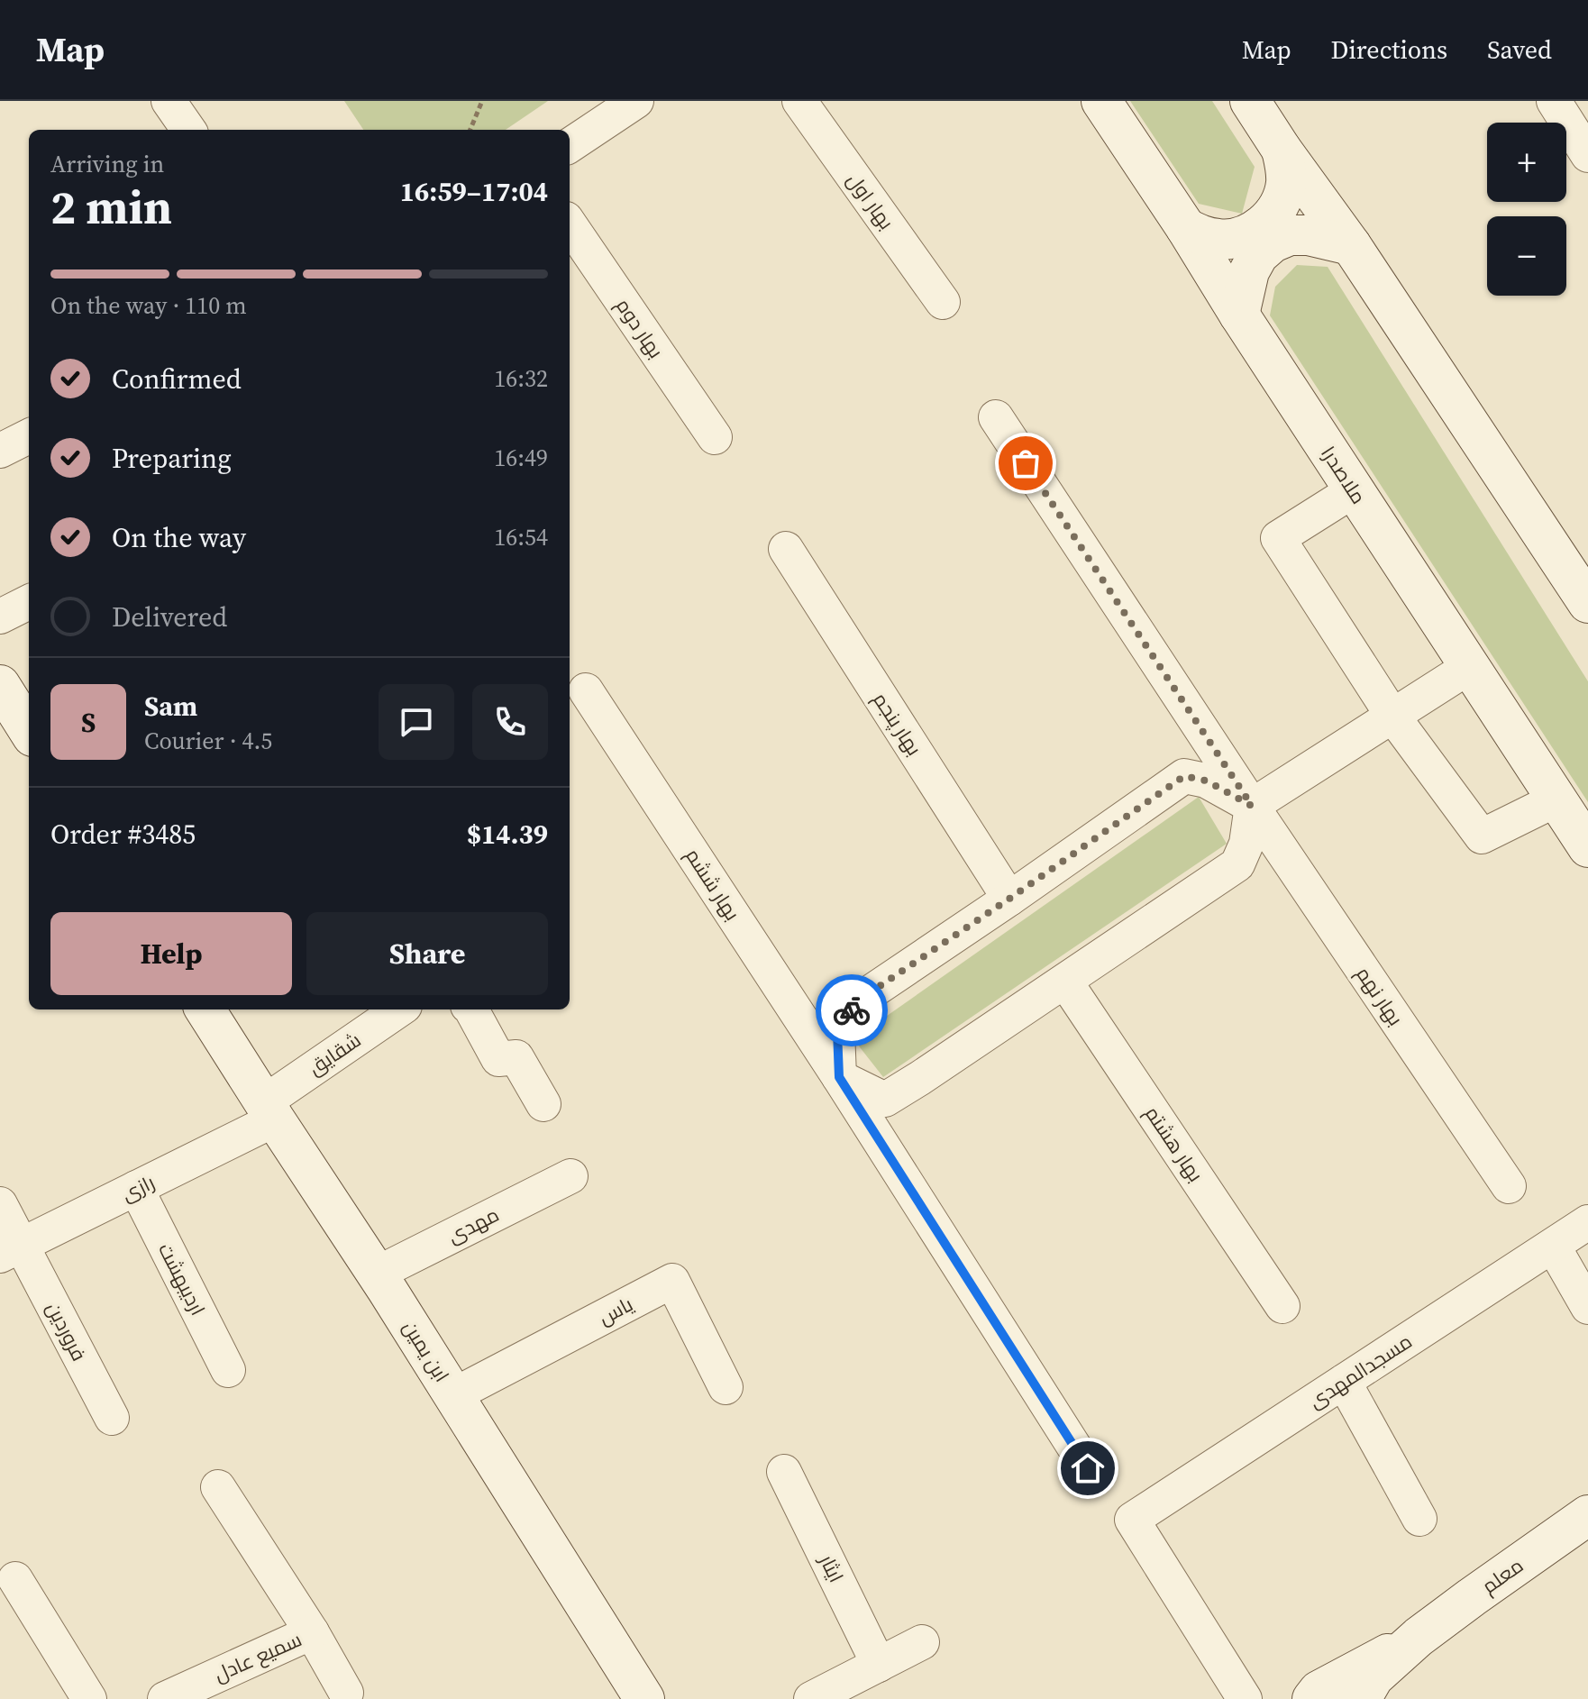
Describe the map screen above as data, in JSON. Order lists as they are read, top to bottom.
{
  "streets": {
    "street": [
      "بهار اول",
      "بهار دوم",
      "ملاصدرا",
      "بهار پنجم",
      "بهار ششم",
      "بهار نهم",
      "شقایق",
      "بهار هشتم",
      "رازی",
      "مهدی",
      "اردیبهشت",
      "یاس",
      "فروردین",
      "ابن یمین",
      "مسجدالمهدی",
      "ایثار",
      "معلم",
      "سمیع عادل"
    ]
  },
  "crossings": [
    ["شقایق", "رازی"],
    ["شقایق", "ابن یمین"],
    ["رازی", "اردیبهشت"],
    ["رازی", "فروردین"],
    ["رازی", "ابن یمین"],
    ["مهدی", "ابن یمین"],
    ["یاس", "ابن یمین"]
  ],
  "page": {
    "header": "Map",
    "nav": ["Map", "Directions", "Saved"],
    "map_buttons": ["+", "−"],
    "heading": ["2 min", "Arriving in", "16:59–17:04"],
    "panel": [
      "Sam",
      "Courier · 4.5",
      "Order #3485",
      "$14.39"
    ],
    "bar": "On the way · 110 m",
    "list": [
      ["Confirmed", "16:32"],
      ["Preparing", "16:49"],
      ["On the way", "16:54"],
      "Delivered"
    ],
    "round": "S",
    "buttons": ["Help", "Share"]
  }
}
